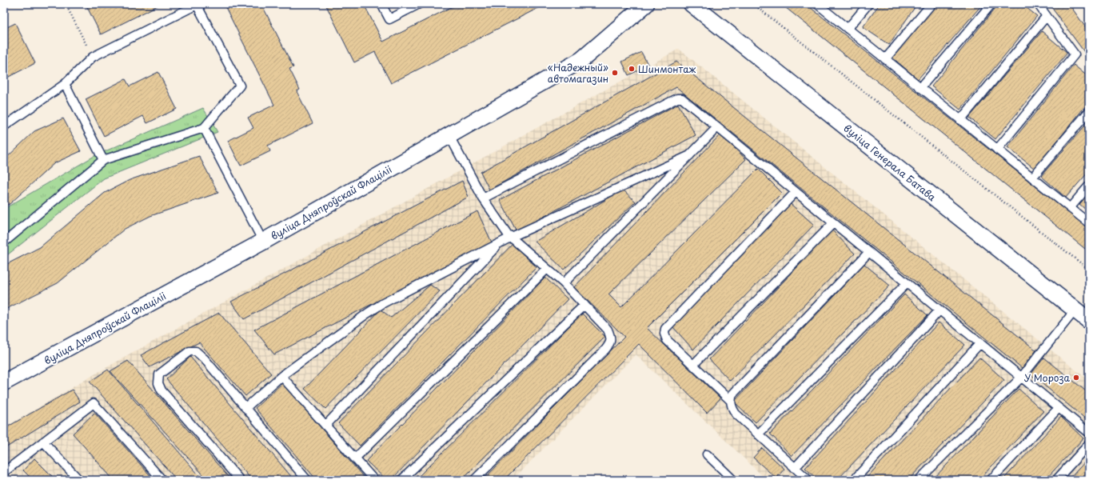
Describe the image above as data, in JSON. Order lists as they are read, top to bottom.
{
  "streets": {
    "street": ["вуліца Генерала Батава", "вуліца Дняпроўскай Флаціліі"]
  },
  "places": ["Шинмонтаж", "«Надежный» автомагазин", "У Мороза"]
}
